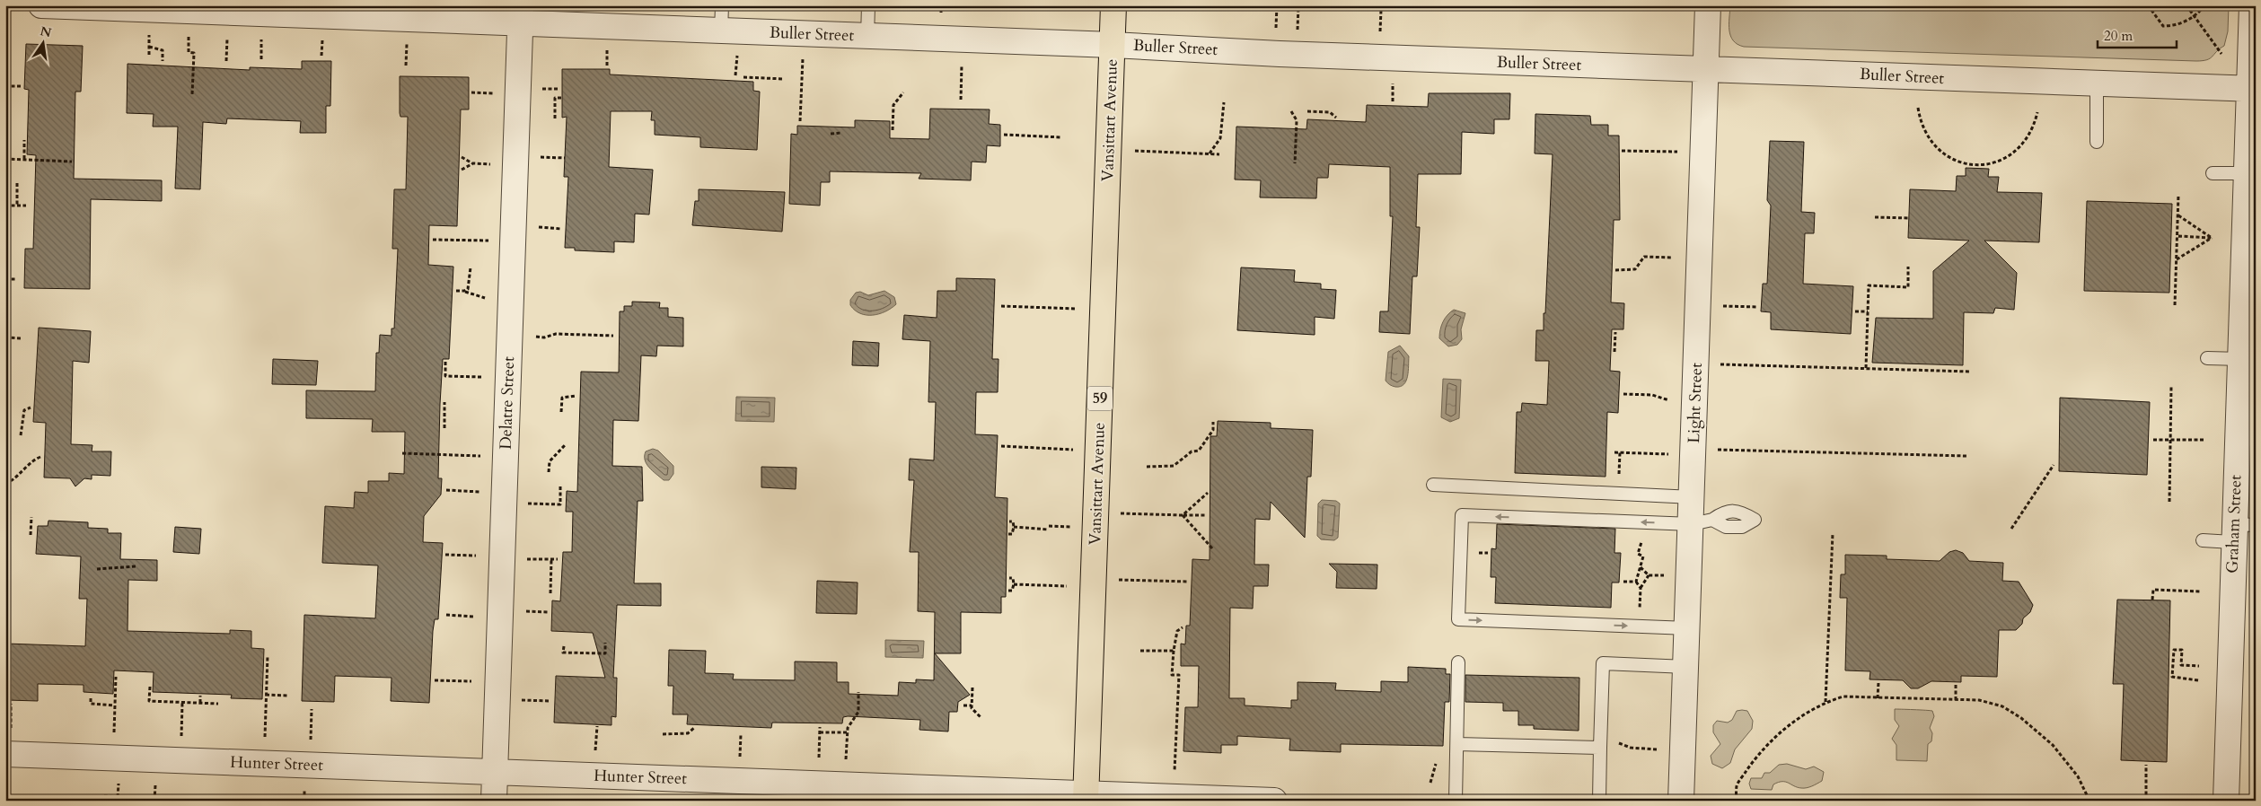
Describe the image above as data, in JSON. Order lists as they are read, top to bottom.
{
  "streets": {
    "main road": ["Vansittart Avenue", "59"],
    "street": [
      "Buller Street",
      "Delatre Street",
      "Light Street",
      "Graham Street",
      "Hunter Street"
    ]
  },
  "crossings": [
    ["Buller Street", "Vansittart Avenue"],
    ["Buller Street", "Delatre Street"],
    ["Buller Street", "Light Street"],
    ["Buller Street", "Graham Street"],
    ["Vansittart Avenue", "Hunter Street"],
    ["Delatre Street", "Hunter Street"]
  ],
  "scale_bar": "20 m",
  "north": "top"
}
